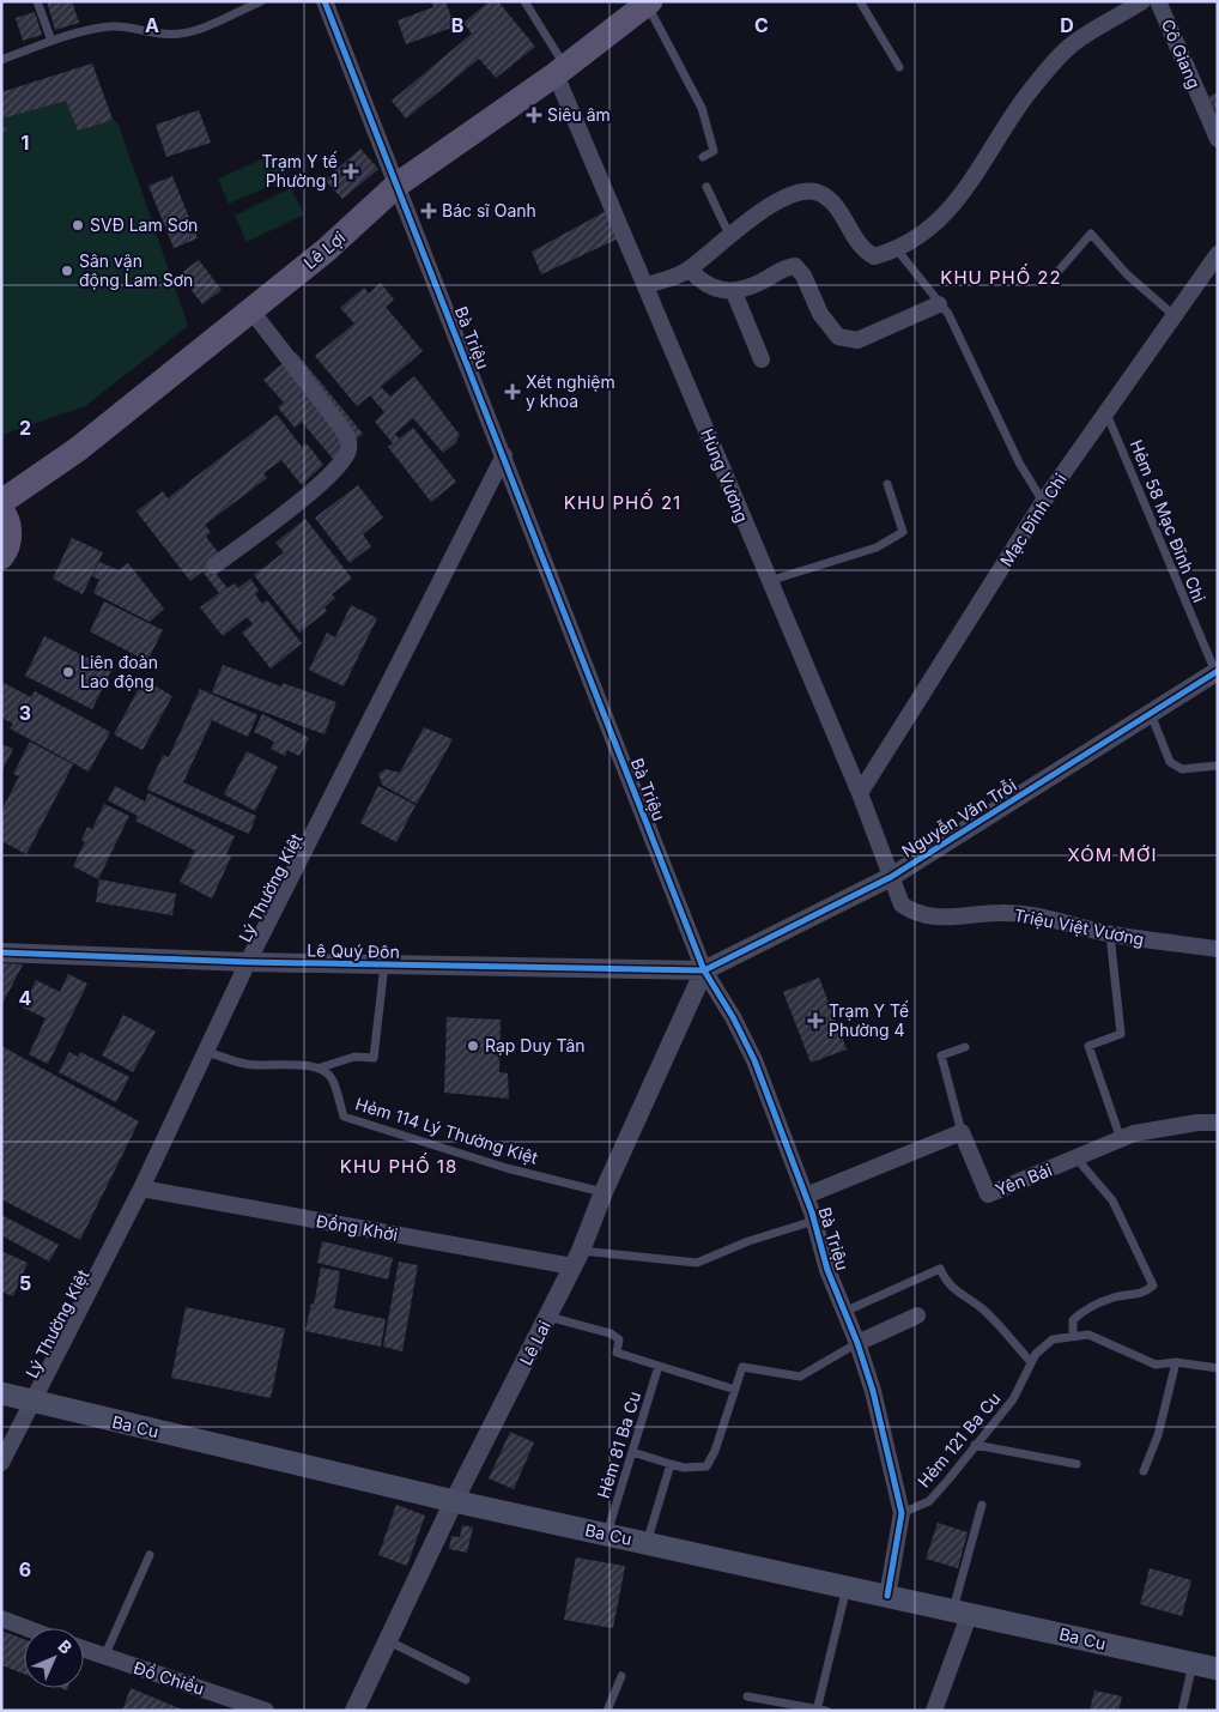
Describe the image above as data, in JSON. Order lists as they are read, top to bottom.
{
  "streets": {
    "main road": ["Lê Lợi", "Ba Cu"],
    "street": [
      "Cô Giang",
      "Bà Triệu",
      "Hùng Vương",
      "Mạc Đĩnh Chi",
      "Nguyễn Văn Trỗi",
      "Lý Thường Kiệt",
      "Triệu Việt Vương",
      "Lê Quý Đôn",
      "Yên Bái",
      "Đồng Khởi",
      "Lê Lai",
      "Đồ Chiểu"
    ],
    "lane": [
      "Hẻm 58 Mạc Đĩnh Chi",
      "Hẻm 114 Lý Thường Kiệt",
      "Hẻm 121 Ba Cu",
      "Hẻm 81 Ba Cu"
    ]
  },
  "crossings": [
    ["Lê Lợi", "Bà Triệu"],
    ["Lê Lợi", "Hùng Vương"],
    ["Bà Triệu", "Nguyễn Văn Trỗi"],
    ["Bà Triệu", "Lý Thường Kiệt"],
    ["Bà Triệu", "Lê Quý Đôn"],
    ["Bà Triệu", "Lê Lai"],
    ["Bà Triệu", "Ba Cu"],
    ["Bà Triệu", "Hẻm 121 Ba Cu"],
    ["Hùng Vương", "Mạc Đĩnh Chi"],
    ["Hùng Vương", "Nguyễn Văn Trỗi"],
    ["Hùng Vương", "Triệu Việt Vương"],
    ["Mạc Đĩnh Chi", "Hẻm 58 Mạc Đĩnh Chi"],
    ["Hẻm 58 Mạc Đĩnh Chi", "Nguyễn Văn Trỗi"],
    ["Nguyễn Văn Trỗi", "Triệu Việt Vương"],
    ["Nguyễn Văn Trỗi", "Lê Quý Đôn"],
    ["Nguyễn Văn Trỗi", "Lê Lai"],
    ["Lý Thường Kiệt", "Lê Quý Đôn"],
    ["Lý Thường Kiệt", "Đồng Khởi"],
    ["Lý Thường Kiệt", "Ba Cu"],
    ["Lê Quý Đôn", "Lê Lai"],
    ["Hẻm 114 Lý Thường Kiệt", "Lê Lai"],
    ["Đồng Khởi", "Lê Lai"],
    ["Lê Lai", "Ba Cu"],
    ["Ba Cu", "Hẻm 81 Ba Cu"]
  ],
  "districts": [
    "KHU PHỐ 22",
    "KHU PHỐ 21",
    "XÓM MỚI",
    "KHU PHỐ 18"
  ],
  "places": {
    "health": [
      "Siêu âm",
      "Trạm Y tế Phường 1",
      "Bác sĩ Oanh",
      "Xét nghiệm y khoa",
      "Trạm Y Tế Phường 4"
    ],
    "other": [
      "SVĐ Lam Sơn",
      "Sân vận động Lam Sơn",
      "Liên đoàn Lao động",
      "Rạp Duy Tân"
    ]
  },
  "north": "top right",
  "grid": {
    "columns": [
      "A",
      "B",
      "C",
      "D"
    ],
    "rows": [
      "1",
      "2",
      "3",
      "4",
      "5",
      "6"
    ]
  }
}
